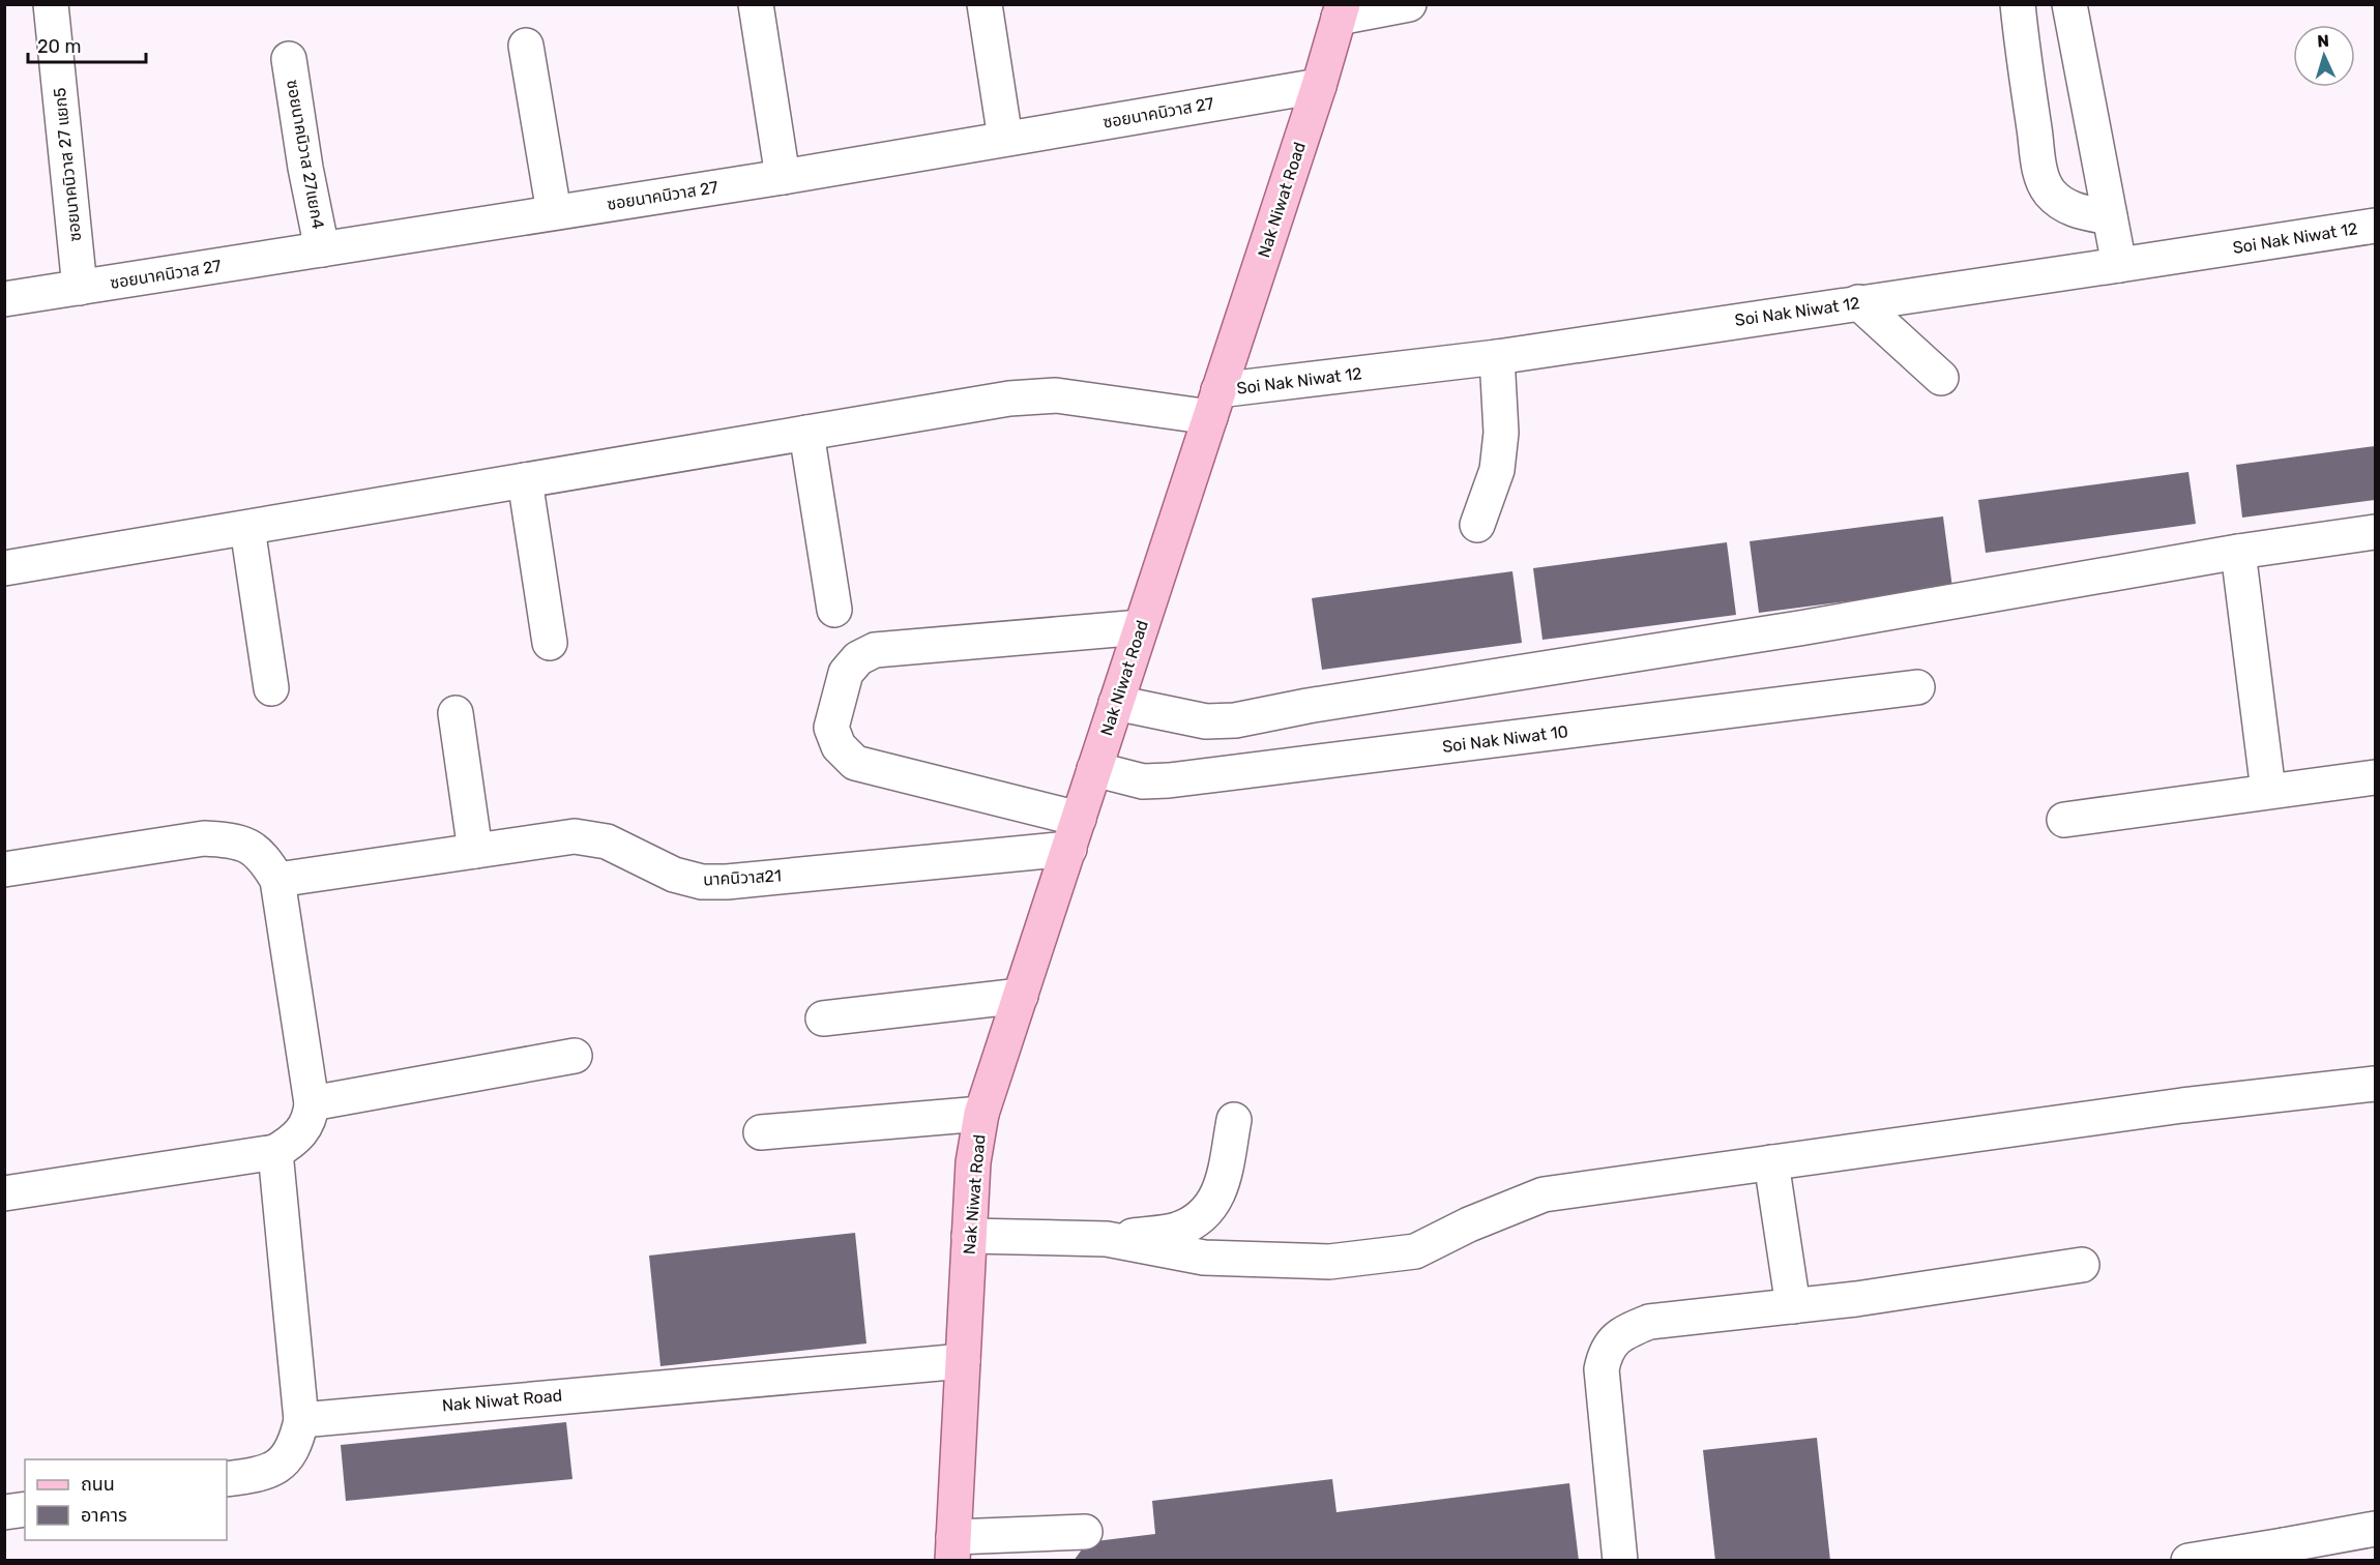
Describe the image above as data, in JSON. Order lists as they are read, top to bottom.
{
  "streets": {
    "main road": ["Nak Niwat Road"],
    "street": [
      "ซอยนาคนิวาส 27",
      "ซอยนาคนิวาส 27แยก4",
      "ซอยนาคนิวาส 27 แยก5",
      "Soi Nak Niwat 12",
      "Soi Nak Niwat 10",
      "นาคนิวาส21"
    ]
  },
  "crossings": [
    ["ซอยนาคนิวาส 27", "ซอยนาคนิวาส 27แยก4"],
    ["ซอยนาคนิวาส 27", "ซอยนาคนิวาส 27 แยก5"],
    ["ซอยนาคนิวาส 27", "Nak Niwat Road"],
    ["Nak Niwat Road", "Soi Nak Niwat 12"],
    ["Nak Niwat Road", "Soi Nak Niwat 10"],
    ["Nak Niwat Road", "นาคนิวาส21"]
  ],
  "legend": ["ถนน", "อาคาร"],
  "scale_bar": "20 m",
  "north": "top"
}
